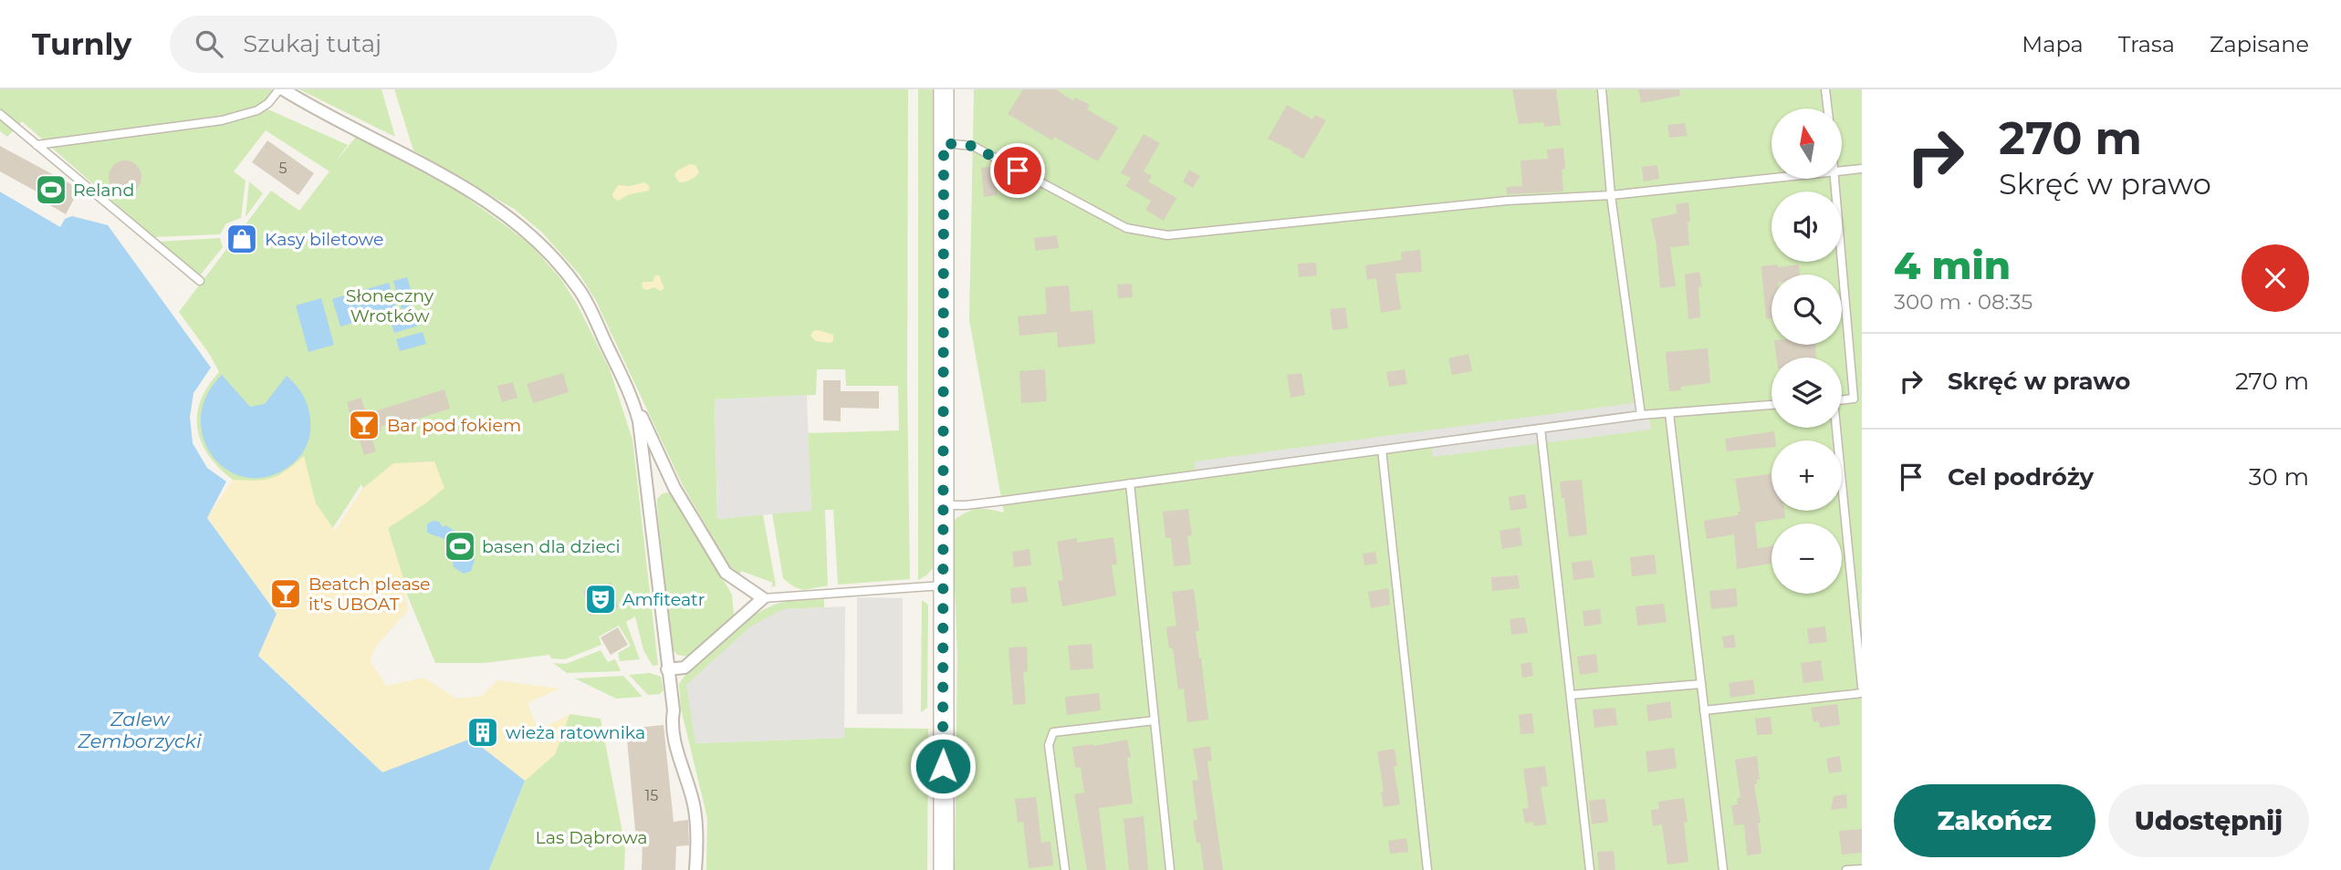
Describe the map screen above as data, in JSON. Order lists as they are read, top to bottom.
{
  "water": ["Zalew Zemborzycki"],
  "parks": ["Słoneczny Wrotków", "Las Dąbrowa"],
  "places": {
    "sports": ["Reland", "basen dla dzieci"],
    "shop": ["Kasy biletowe"],
    "bar": ["Bar pod fokiem", "Beatch please it's UBOAT"],
    "theatre": ["Amfiteatr"],
    "building": ["wieża ratownika"]
  },
  "house_numbers": ["5", "15"],
  "north": "top",
  "page": {
    "header": "Turnly",
    "search": "Szukaj tutaj",
    "nav": ["Mapa", "Trasa", "Zapisane"],
    "turn": ["270 m", "Skręć w prawo"],
    "map_buttons": ["+", "−"],
    "heading": ["4 min", "300 m · 08:35"],
    "list": [
      {
        "name": "Skręć w prawo",
        "value": "270 m"
      },
      {
        "name": "Cel podróży",
        "value": "30 m"
      }
    ],
    "buttons": ["Zakończ", "Udostępnij"]
  }
}
